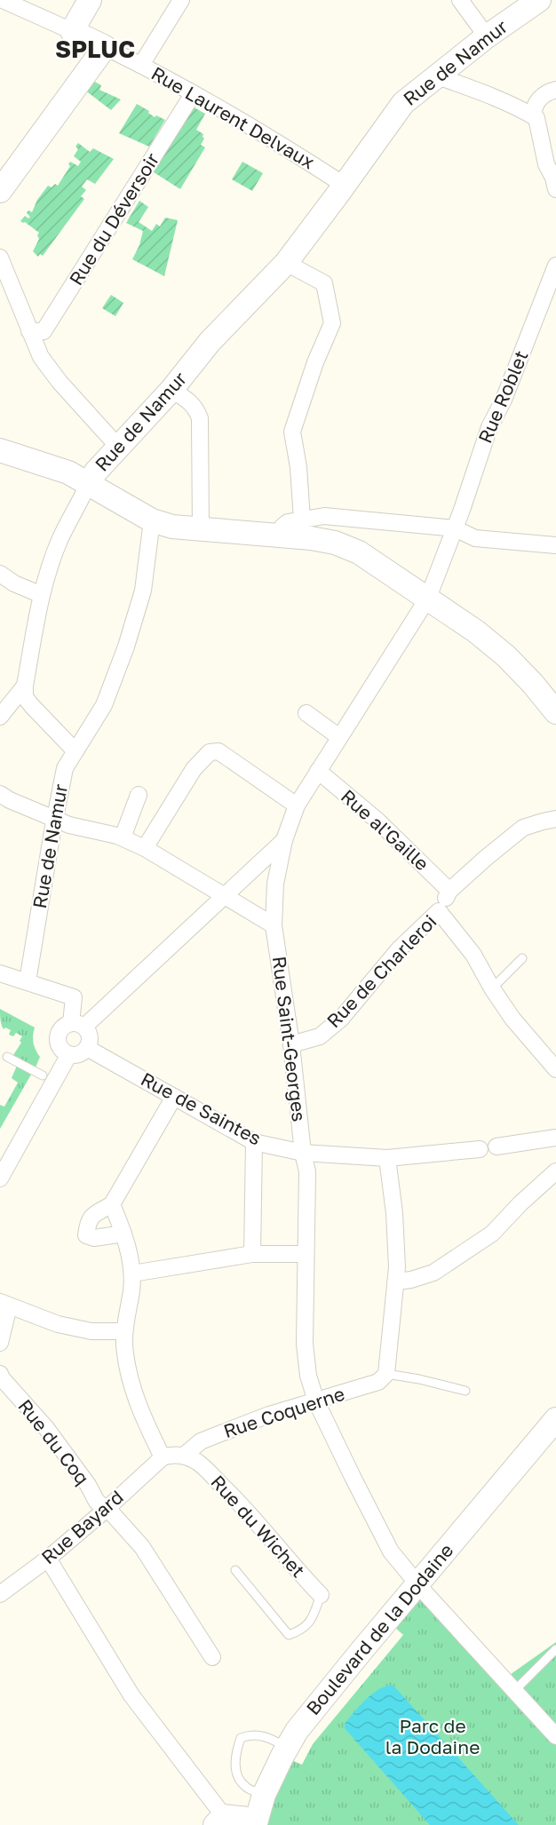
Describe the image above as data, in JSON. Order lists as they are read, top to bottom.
{
  "streets": {
    "main road": ["Rue de Namur", "Rue Laurent Delvaux", "Boulevard de la Dodaine"],
    "street": [
      "Rue du Déversoir",
      "Rue Roblet",
      "Rue al'Gaille",
      "Rue de Charleroi",
      "Rue Saint-Georges",
      "Rue de Saintes",
      "Rue Coquerne",
      "Rue du Coq",
      "Rue du Wichet",
      "Rue Bayard"
    ]
  },
  "crossings": [
    ["Rue de Namur", "Rue Laurent Delvaux"],
    ["Rue Laurent Delvaux", "Rue du Déversoir"],
    ["Rue Roblet", "Rue Saint-Georges"],
    ["Rue al'Gaille", "Rue Saint-Georges"],
    ["Rue de Charleroi", "Rue Saint-Georges"],
    ["Rue Saint-Georges", "Rue de Saintes"],
    ["Rue Saint-Georges", "Rue Coquerne"],
    ["Rue Saint-Georges", "Boulevard de la Dodaine"],
    ["Rue Coquerne", "Rue du Wichet"],
    ["Rue du Coq", "Rue Bayard"]
  ],
  "districts": ["SPLUC"],
  "parks": ["Parc de la Dodaine"]
}
